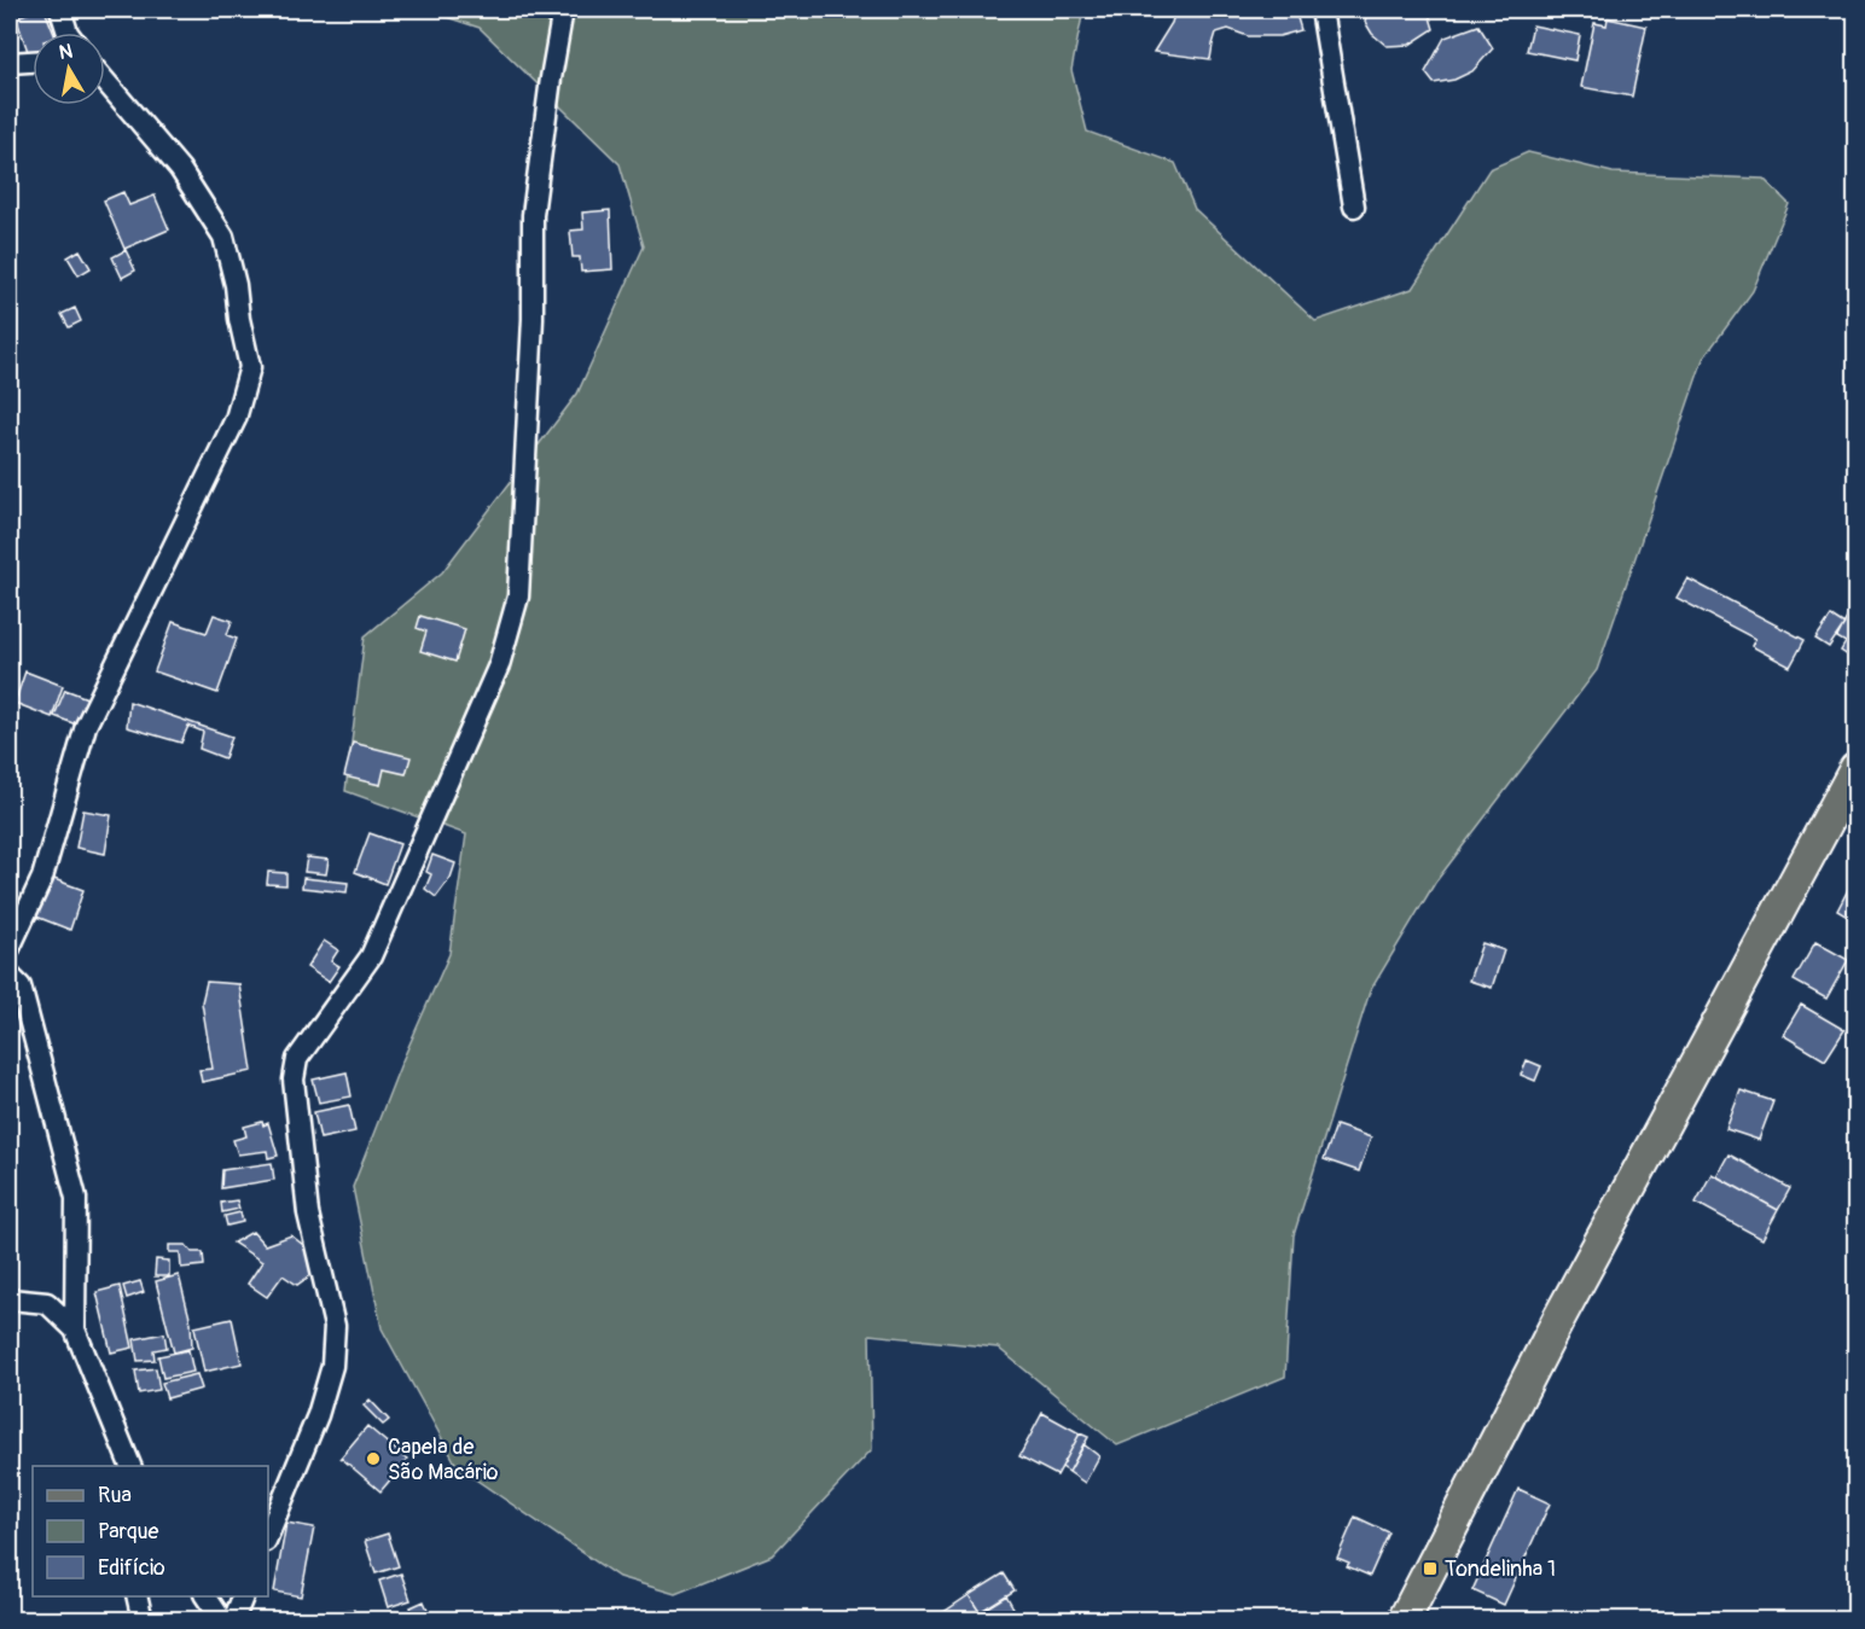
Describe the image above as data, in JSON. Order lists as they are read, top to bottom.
{
  "places": {
    "other": ["Capela de São Macário"],
    "transit": ["Tondelinha 1"]
  },
  "legend": ["Rua", "Parque", "Edifício"],
  "north": "top"
}
